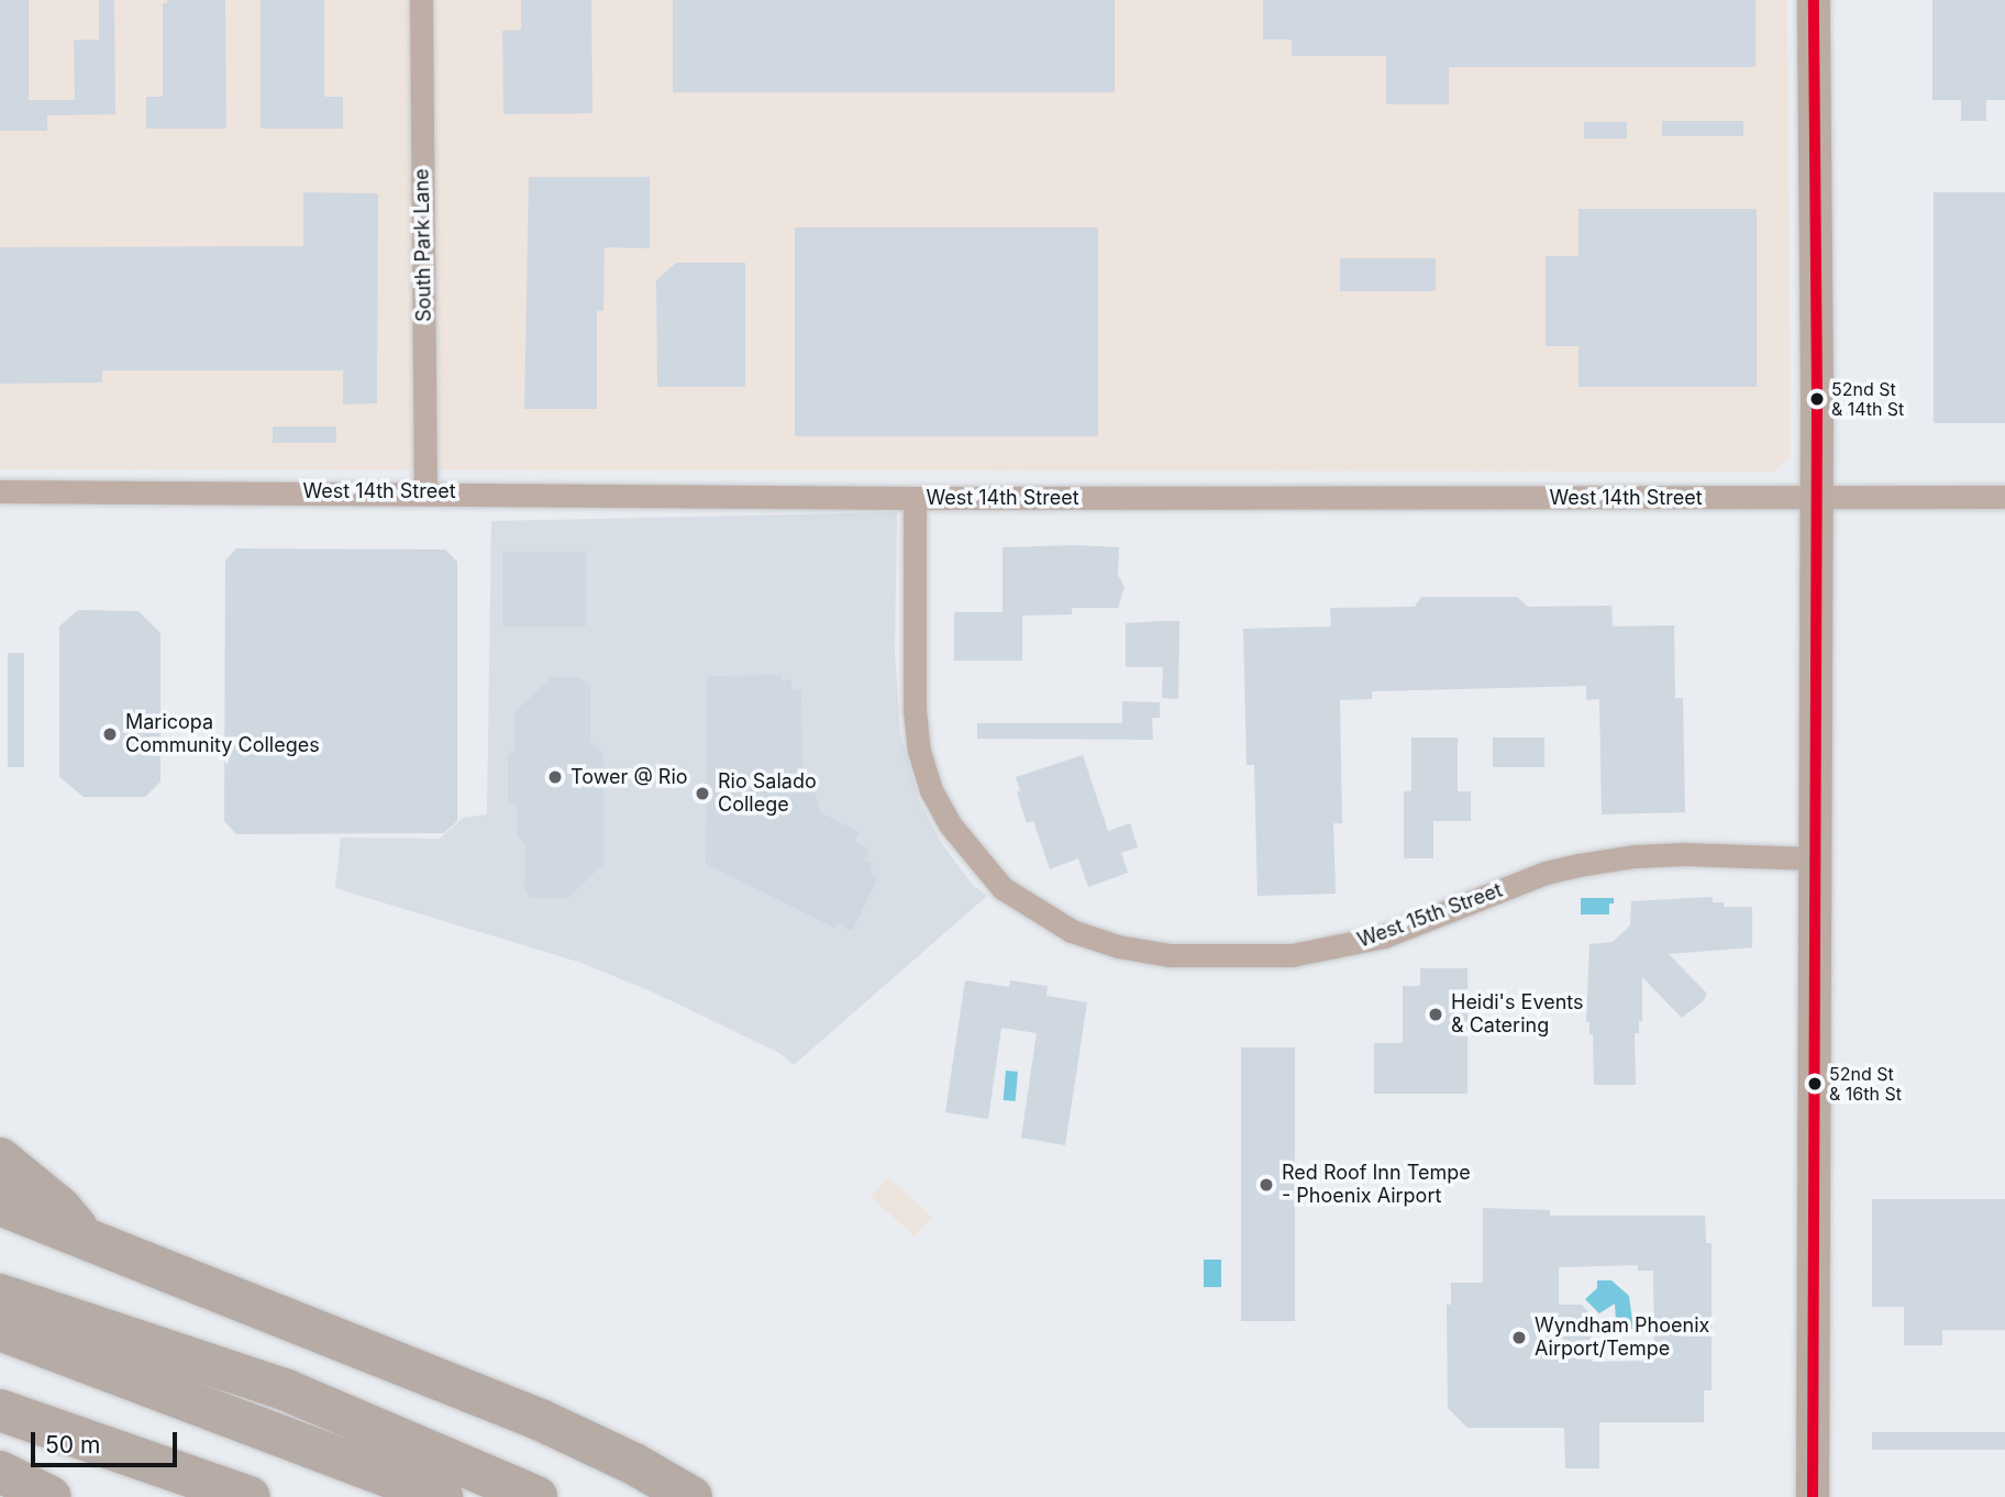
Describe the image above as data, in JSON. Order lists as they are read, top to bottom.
{
  "streets": {
    "street": ["South Park Lane", "West 14th Street", "West 15th Street"]
  },
  "crossings": [
    ["South Park Lane", "West 14th Street"],
    ["West 14th Street", "West 15th Street"]
  ],
  "places": [
    "52nd St & 14th St",
    "Maricopa Community Colleges",
    "Tower @ Rio",
    "Rio Salado College",
    "Heidi's Events & Catering",
    "52nd St & 16th St",
    "Red Roof Inn Tempe - Phoenix Airport",
    "Wyndham Phoenix Airport/Tempe"
  ],
  "scale_bar": "50 m"
}
